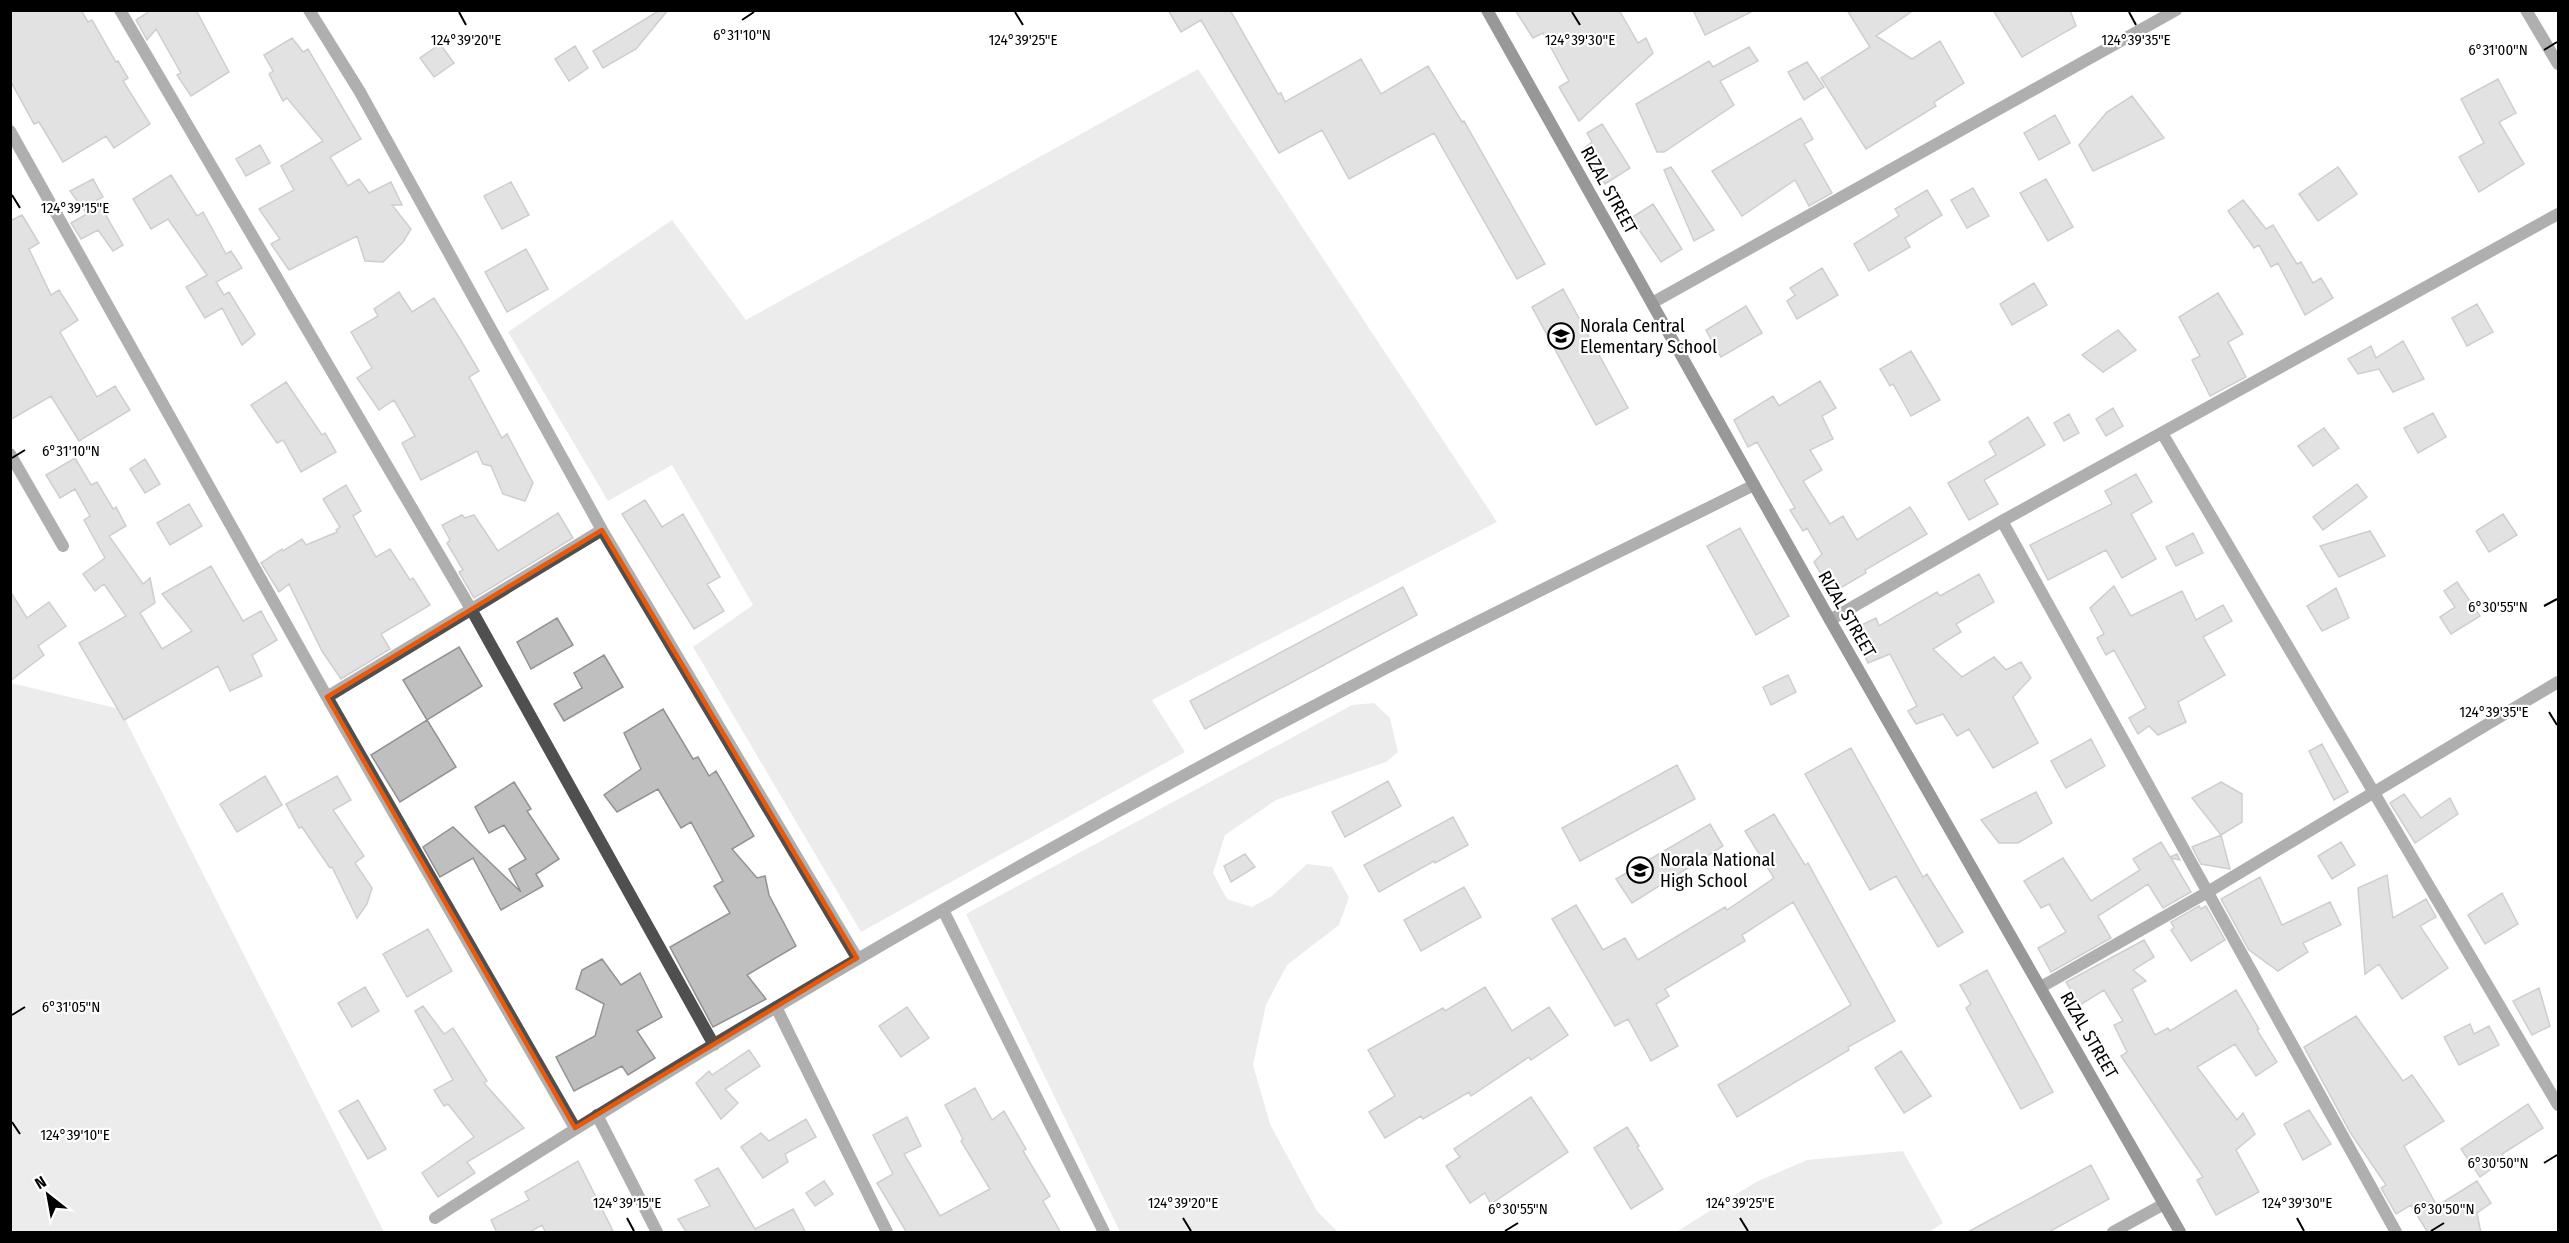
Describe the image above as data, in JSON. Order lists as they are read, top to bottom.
{
  "streets": {
    "main road": ["RIZAL STREET"]
  },
  "places": {
    "school or university": ["Norala Central Elementary School", "Norala National High School"]
  },
  "north": "top left",
  "coordinates": [
    "6°31'10\"N",
    "124°39'20\"E",
    "124°39'25\"E",
    "124°39'30\"E",
    "124°39'35\"E",
    "6°31'00\"N",
    "124°39'15\"E",
    "6°30'55\"N",
    "6°31'05\"N",
    "124°39'10\"E",
    "6°30'50\"N"
  ]
}
